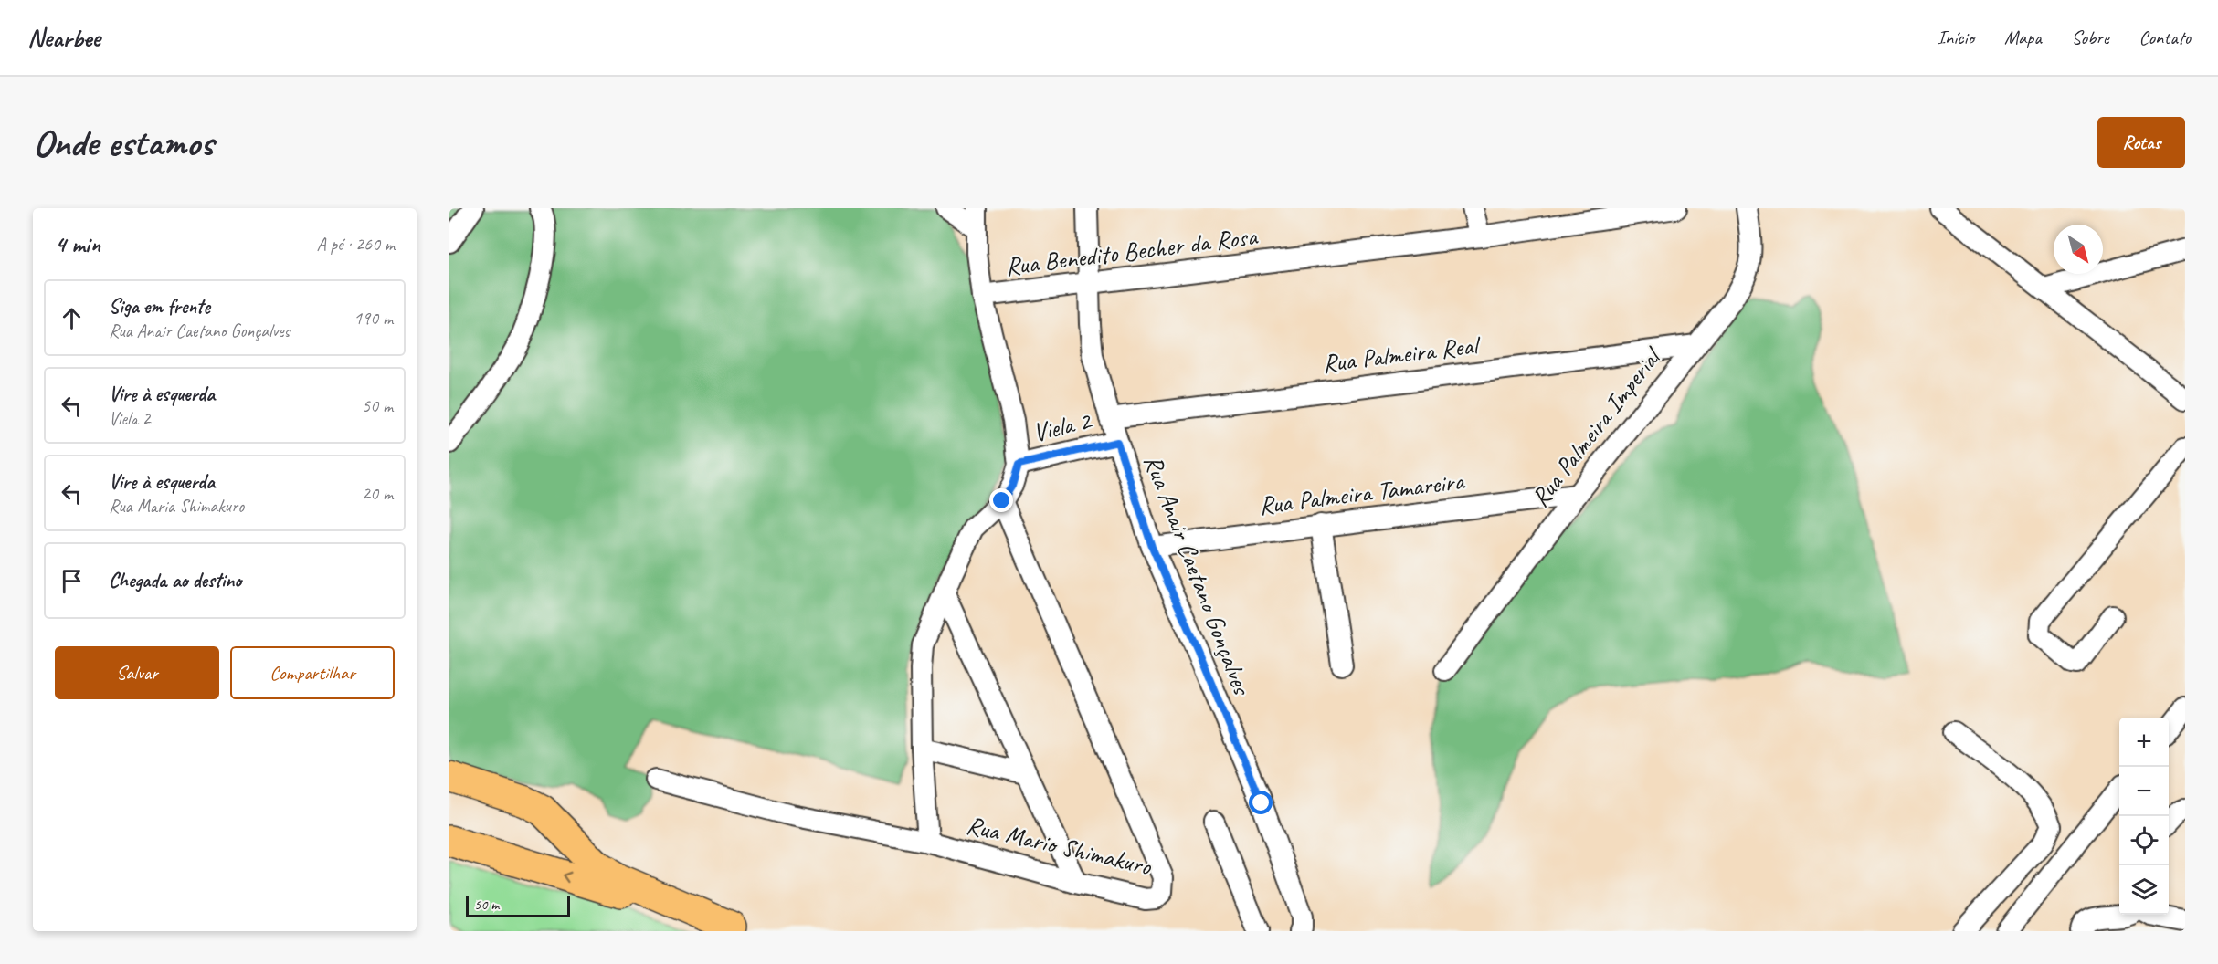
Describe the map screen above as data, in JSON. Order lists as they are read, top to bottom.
{
  "streets": {
    "street": [
      "Rua Benedito Becher da Rosa",
      "Rua Palmeira Real",
      "Viela 2",
      "Rua Palmeira Imperial",
      "Rua Palmeira Tamareira",
      "Rua Anair Caetano Gonçalves",
      "Rua Mario Shimakuro"
    ]
  },
  "crossings": [
    ["Rua Benedito Becher da Rosa", "Rua Anair Caetano Gonçalves"],
    ["Rua Palmeira Real", "Rua Palmeira Imperial"],
    ["Rua Palmeira Real", "Rua Anair Caetano Gonçalves"],
    ["Viela 2", "Rua Anair Caetano Gonçalves"],
    ["Rua Palmeira Imperial", "Rua Palmeira Tamareira"],
    ["Rua Palmeira Tamareira", "Rua Anair Caetano Gonçalves"]
  ],
  "scale_bar": "50 m",
  "north": "bottom right",
  "page": {
    "header": "Nearbee",
    "nav": [
      "Início",
      "Mapa",
      "Sobre",
      "Contato"
    ],
    "buttons": [
      "Rotas",
      ["Salvar", "Compartilhar"]
    ],
    "title": "Onde estamos",
    "heading": ["4 min", "A pé · 260 m"],
    "list": [
      ["Siga em frente", "Rua Anair Caetano Gonçalves", "190 m"],
      ["Vire à esquerda", "Viela 2", "50 m"],
      ["Vire à esquerda", "Rua Maria Shimakuro", "20 m"],
      "Chegada ao destino"
    ],
    "map_buttons": ["+", "−"],
    "scale": "50 m"
  }
}
